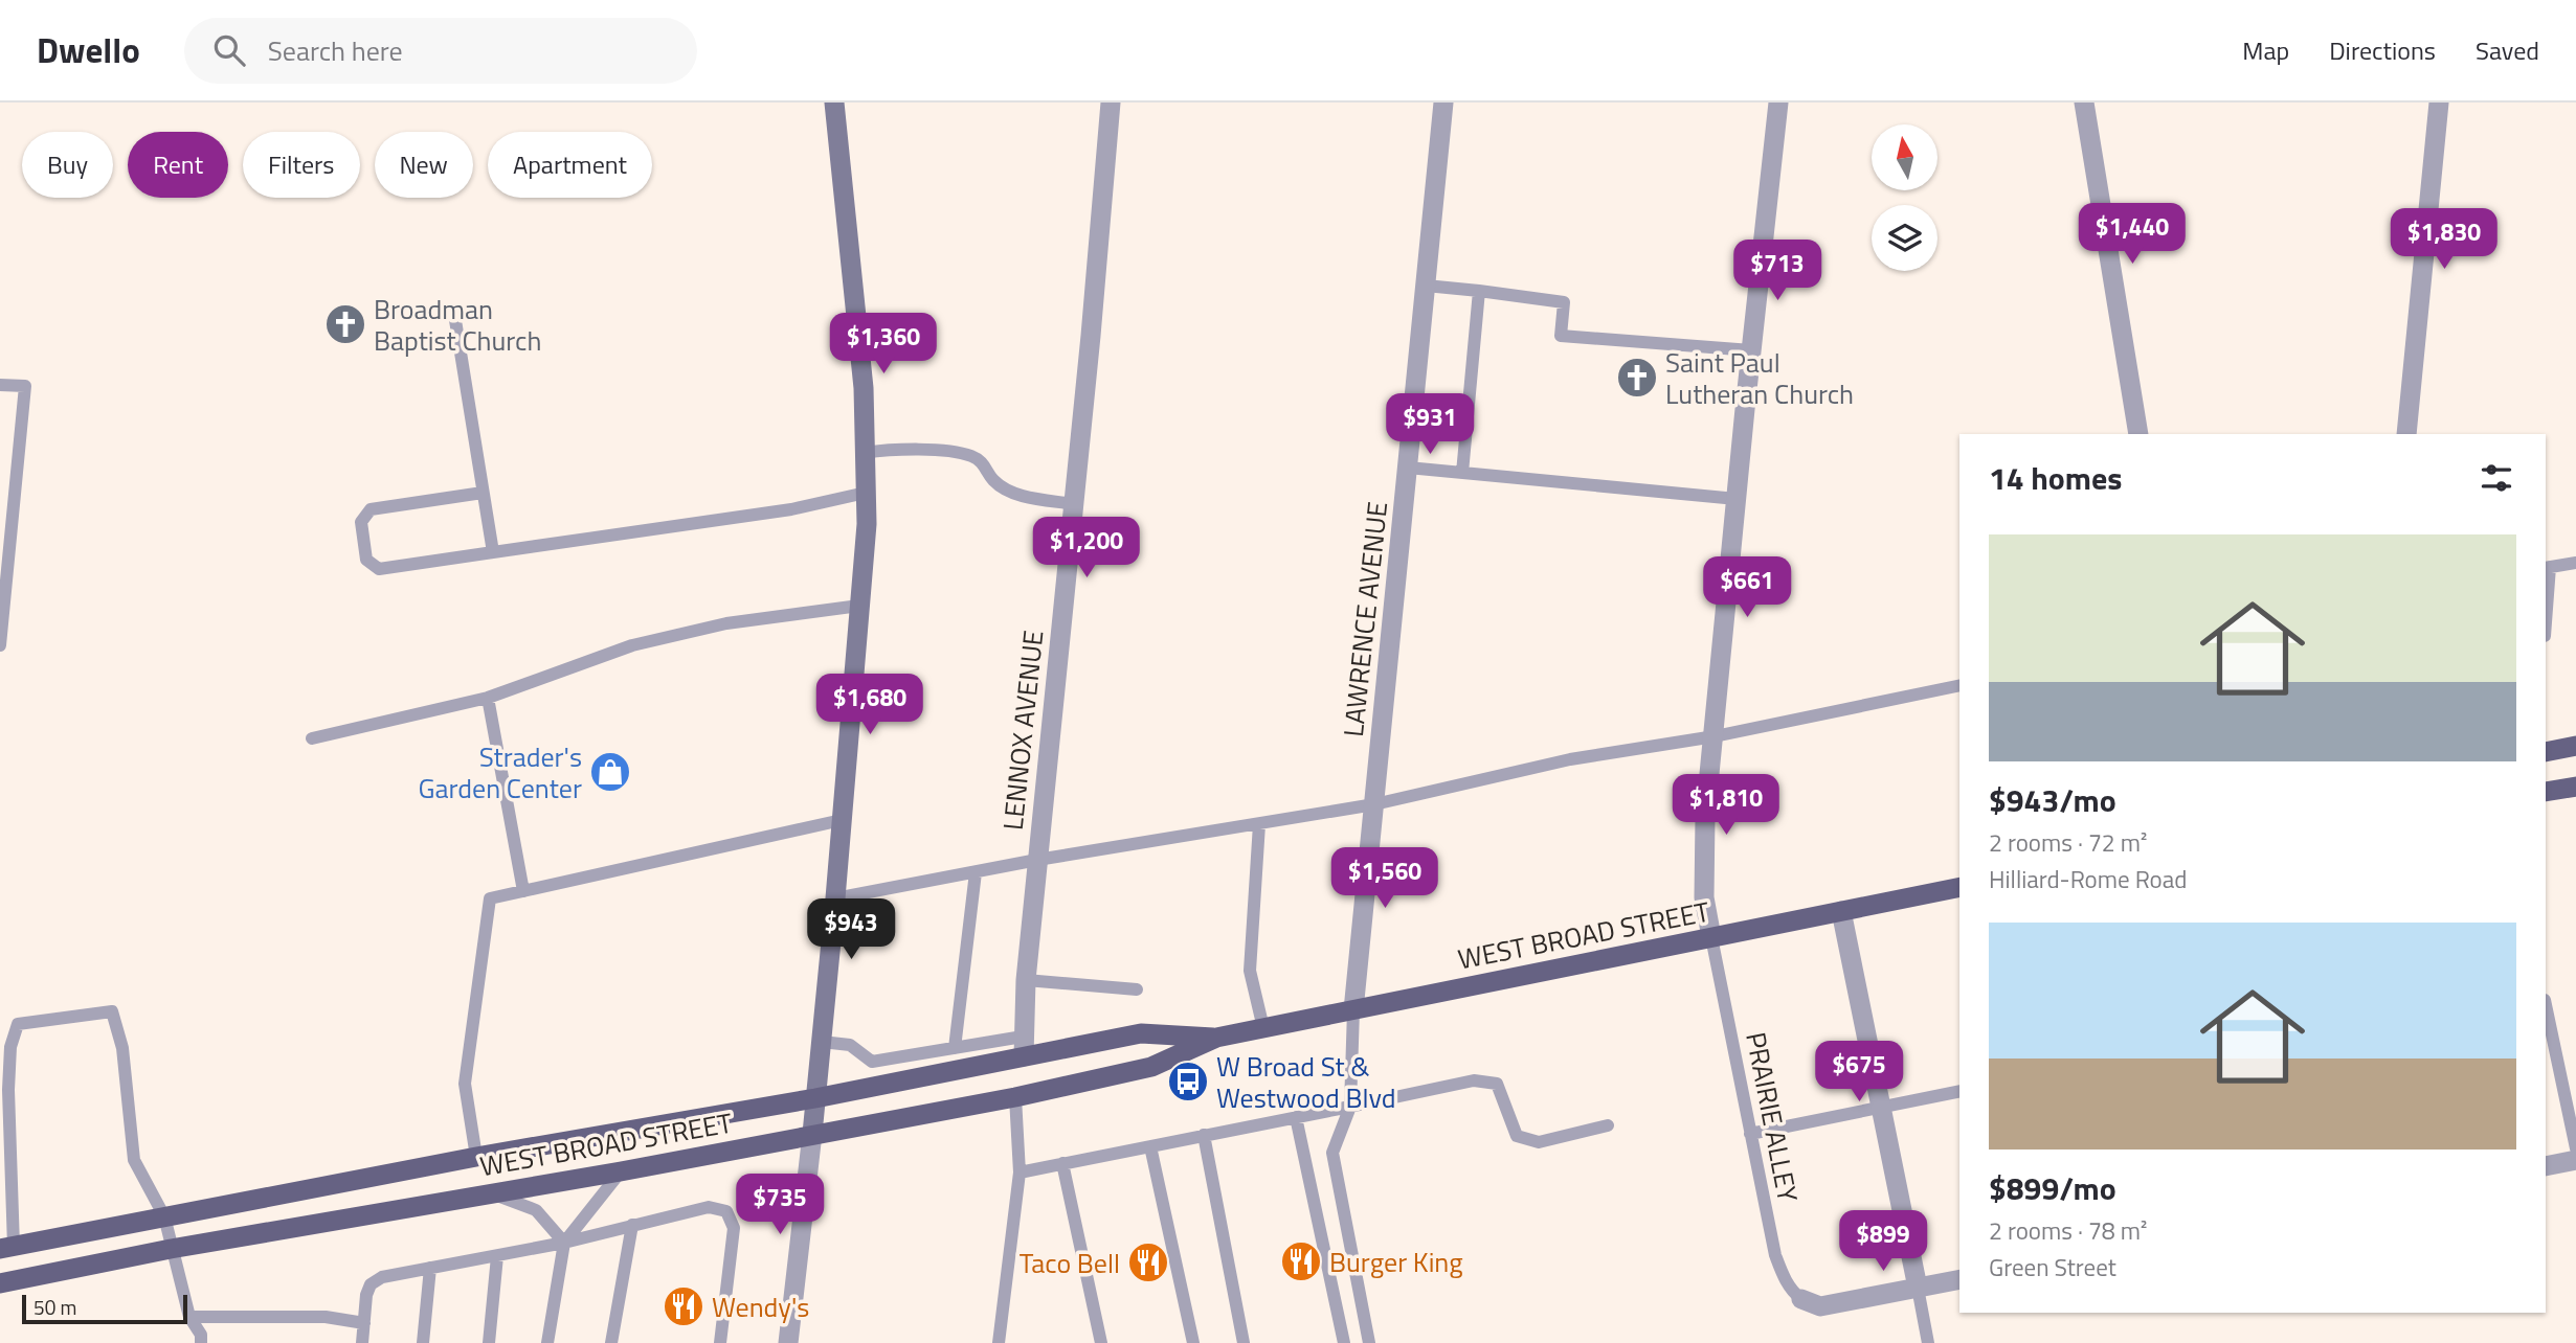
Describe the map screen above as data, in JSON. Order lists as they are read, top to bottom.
{
  "streets": {
    "main road": ["WEST BROAD STREET"],
    "street": ["LAWRENCE AVENUE", "LENNOX AVENUE"],
    "lane": ["PRAIRIE ALLEY"]
  },
  "crossings": [
    ["LAWRENCE AVENUE", "WEST BROAD STREET"],
    ["LENNOX AVENUE", "WEST BROAD STREET"],
    ["WEST BROAD STREET", "PRAIRIE ALLEY"]
  ],
  "places": {
    "church": ["Broadman Baptist Church", "Saint Paul Lutheran Church"],
    "shop": ["Strader's Garden Center"],
    "bus stop": ["W Broad St & Westwood Blvd"],
    "restaurant": ["Burger King", "Taco Bell", "Wendy's"]
  },
  "scale_bar": "50 m",
  "north": "top",
  "page": {
    "header": "Dwello",
    "search": "Search here",
    "nav": ["Map", "Directions", "Saved"],
    "chip": [
      "Buy",
      "Rent",
      "Filters",
      "New",
      "Apartment"
    ],
    "price": [
      "$1,440",
      "$1,830",
      "$713",
      "$1,360",
      "$931",
      "$1,200",
      "$661",
      "$1,680",
      "$1,810",
      "$1,560",
      "$943",
      "$675",
      "$735",
      "$899"
    ],
    "heading": "14 homes",
    "list": [
      {
        "name": "$943/mo",
        "note": "2 rooms · 72 m² · Hilliard-Rome Road"
      },
      {
        "name": "$899/mo",
        "note": "2 rooms · 78 m² · Green Street"
      }
    ],
    "scale": "50 m"
  }
}
